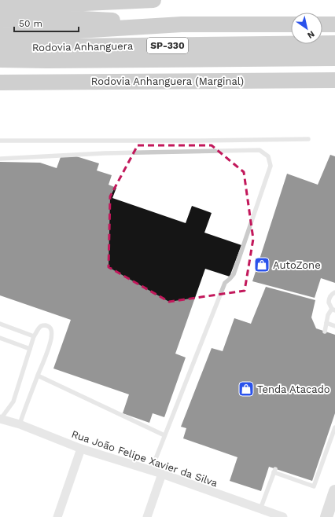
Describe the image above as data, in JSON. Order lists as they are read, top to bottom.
{
  "streets": {
    "highway": ["SP-330", "Rodovia Anhanguera", "Rodovia Anhanguera (Marginal)"],
    "street": ["Rua João Felipe Xavier da Silva"]
  },
  "places": {
    "shop": ["AutoZone", "Tenda Atacado"]
  },
  "scale_bar": "50 m",
  "north": "bottom right"
}
